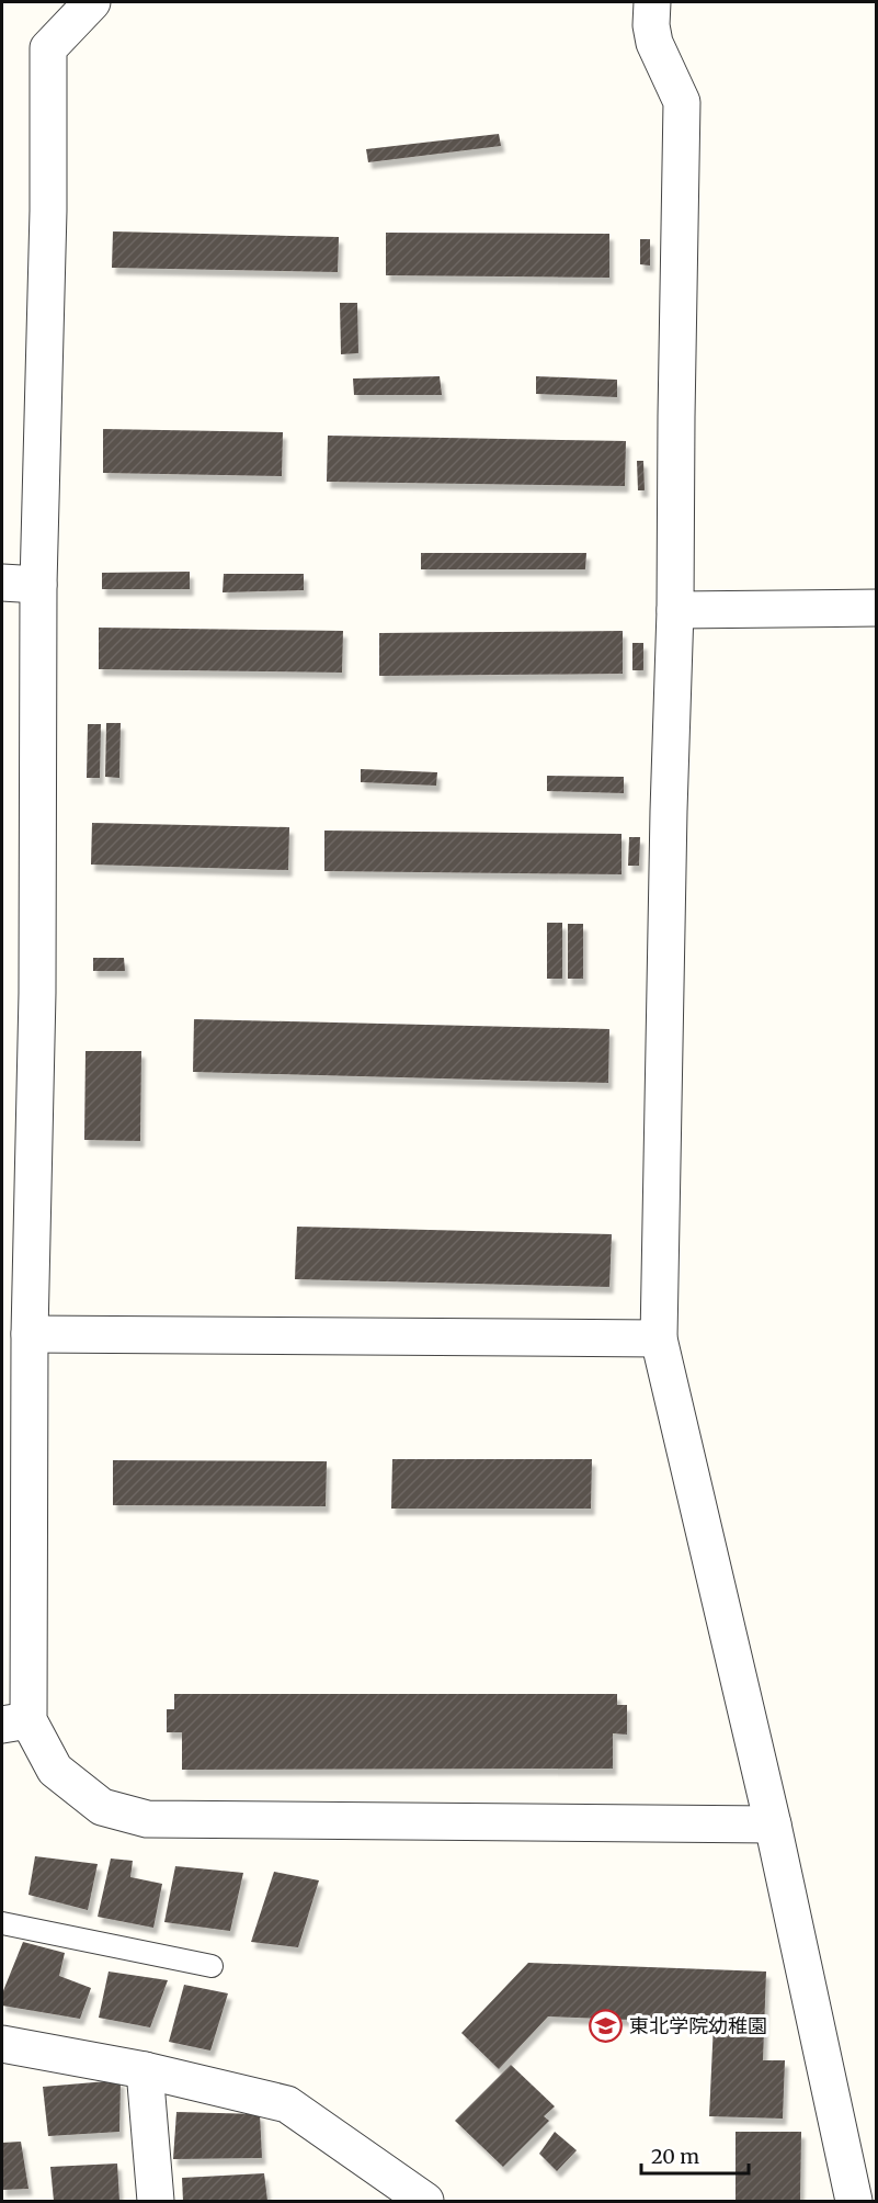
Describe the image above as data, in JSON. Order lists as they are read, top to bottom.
{
  "places": {
    "school or university": ["東北学院幼稚園"]
  },
  "scale_bar": "20 m"
}
